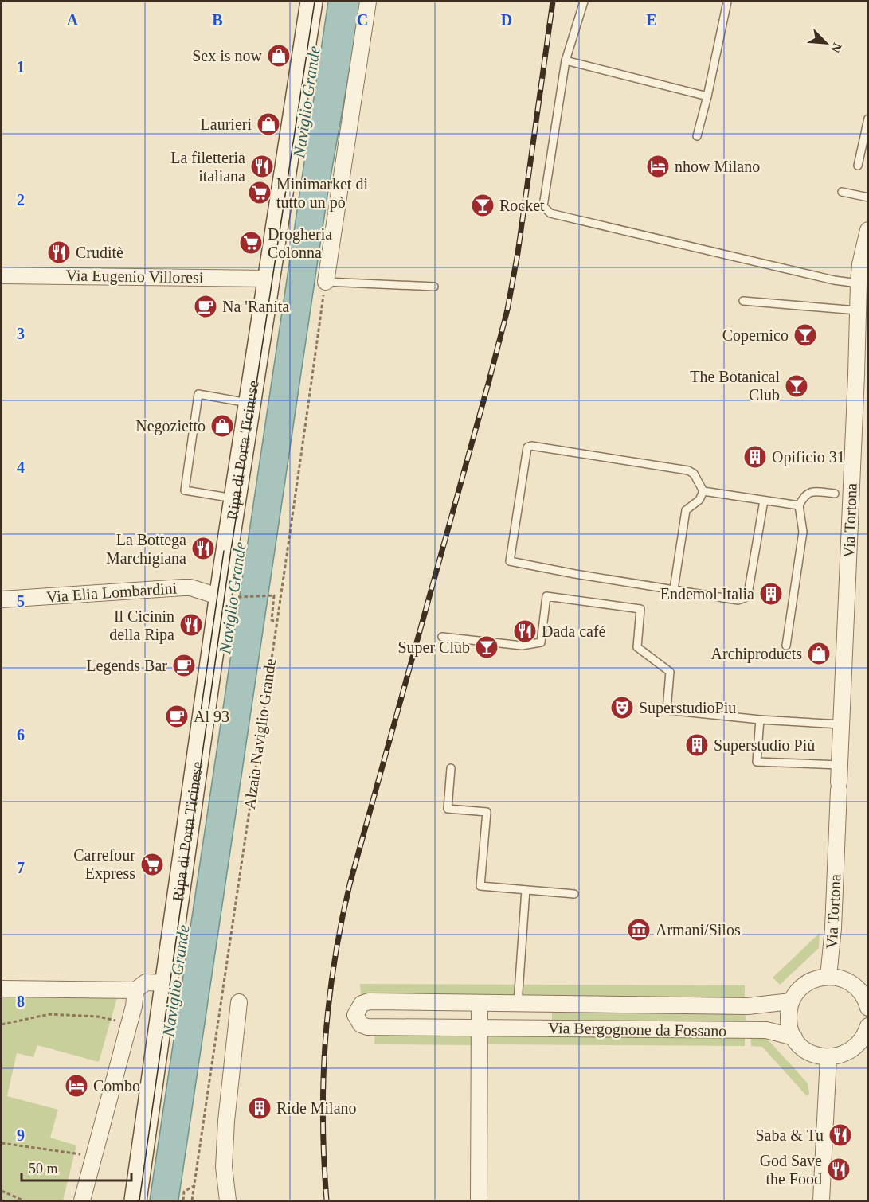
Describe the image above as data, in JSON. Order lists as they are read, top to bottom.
{
  "streets": {
    "street": [
      "Via Eugenio Villoresi",
      "Ripa di Porta Ticinese",
      "Via Tortona",
      "Via Elia Lombardini",
      "Via Bergognone da Fossano"
    ],
    "path": ["Alzaia Naviglio Grande"]
  },
  "crossings": [
    ["Via Eugenio Villoresi", "Ripa di Porta Ticinese"],
    ["Ripa di Porta Ticinese", "Via Elia Lombardini"]
  ],
  "water": ["Naviglio Grande"],
  "places": {
    "shop": [
      "Sex is now",
      "Laurieri",
      "Negozietto",
      "Archiproducts"
    ],
    "restaurant": [
      "La filetteria italiana",
      "Cruditè",
      "La Bottega Marchigiana",
      "Il Cicinin della Ripa",
      "Dada café",
      "Saba & Tu",
      "God Save the Food"
    ],
    "hotel": ["nhow Milano", "Combo"],
    "supermarket": ["Minimarket di tutto un pò", "Drogheria Colonna", "Carrefour Express"],
    "bar": [
      "Rocket",
      "Copernico",
      "The Botanical Club",
      "Super Club"
    ],
    "cafe": ["Na 'Ranita", "Legends Bar", "Al 93"],
    "building": [
      "Opificio 31",
      "Endemol Italia",
      "Superstudio Più",
      "Ride Milano"
    ],
    "theatre": ["SuperstudioPiu"],
    "museum": ["Armani/Silos"]
  },
  "scale_bar": "50 m",
  "north": "bottom right",
  "grid": {
    "columns": [
      "A",
      "B",
      "C",
      "D",
      "E"
    ],
    "rows": [
      "1",
      "2",
      "3",
      "4",
      "5",
      "6",
      "7",
      "8",
      "9"
    ]
  }
}
